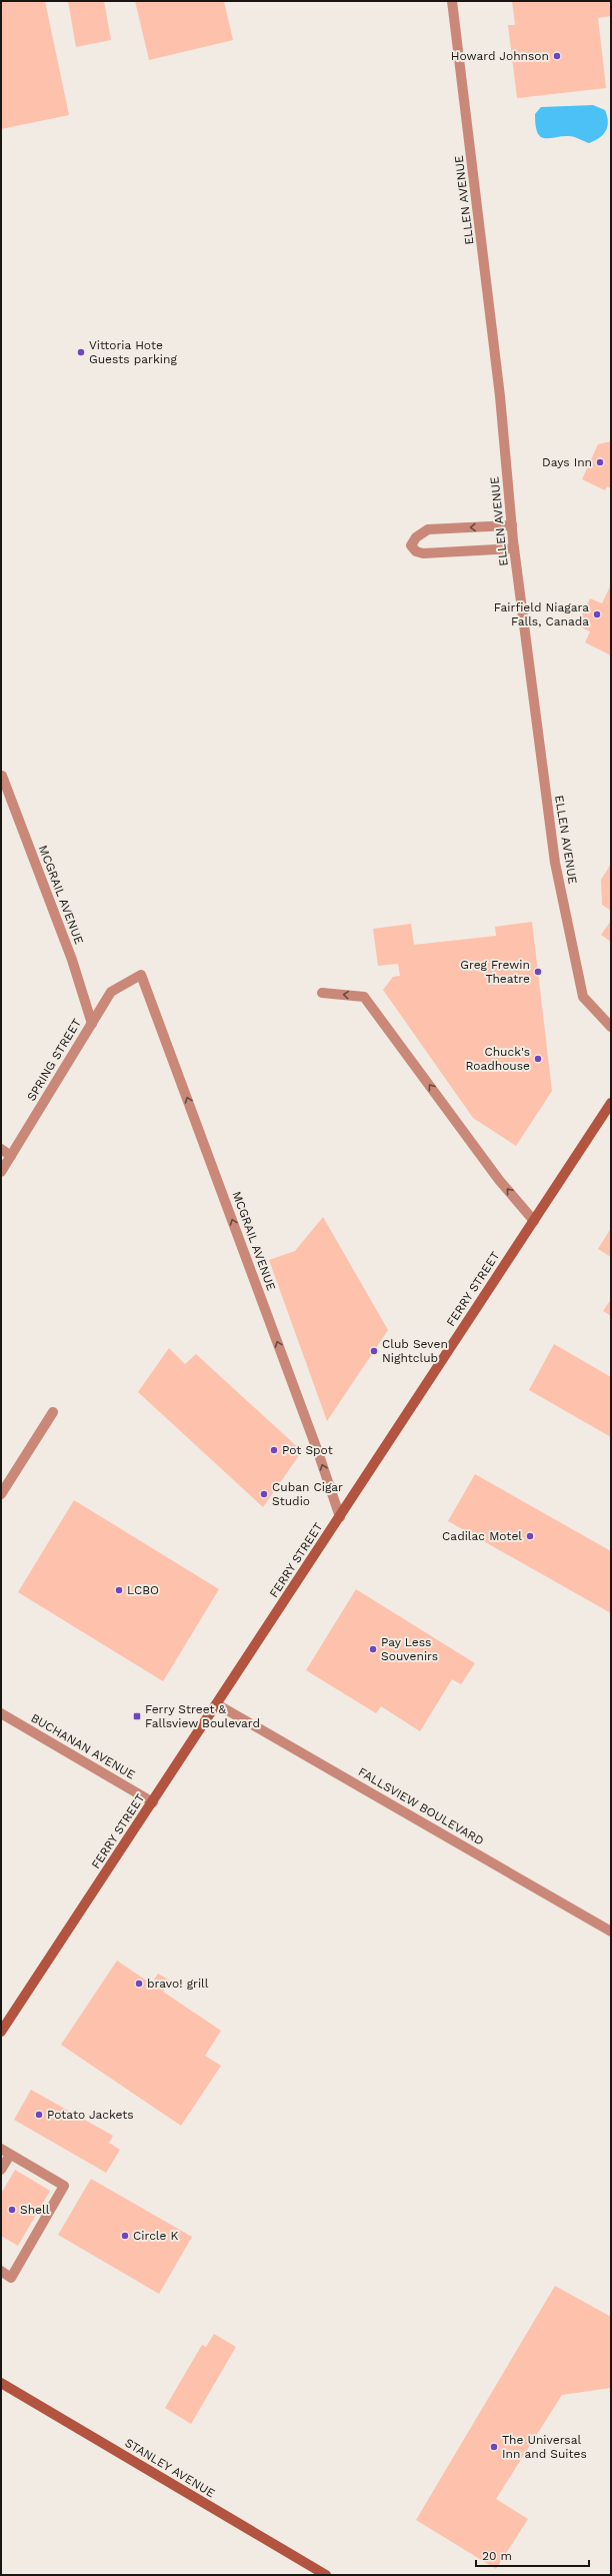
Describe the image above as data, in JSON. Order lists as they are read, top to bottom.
{
  "streets": {
    "main road": ["FERRY STREET", "STANLEY AVENUE"],
    "street": [
      "ELLEN AVENUE",
      "MCGRAIL AVENUE",
      "SPRING STREET",
      "BUCHANAN AVENUE",
      "FALLSVIEW BOULEVARD"
    ]
  },
  "crossings": [
    ["MCGRAIL AVENUE", "SPRING STREET"],
    ["MCGRAIL AVENUE", "FERRY STREET"],
    ["FERRY STREET", "BUCHANAN AVENUE"],
    ["FERRY STREET", "FALLSVIEW BOULEVARD"]
  ],
  "one_way": ["MCGRAIL AVENUE"],
  "places": {
    "other": [
      "Howard Johnson",
      "Vittoria Hote Guests parking",
      "Days Inn",
      "Fairfield Niagara Falls, Canada",
      "Greg Frewin Theatre",
      "Chuck's Roadhouse",
      "Club Seven Nightclub",
      "Pot Spot",
      "Cuban Cigar Studio",
      "Cadilac Motel",
      "LCBO",
      "Pay Less Souvenirs",
      "bravo! grill",
      "Potato Jackets",
      "Shell",
      "Circle K",
      "The Universal Inn and Suites"
    ],
    "transit": ["Ferry Street & Fallsview Boulevard"]
  },
  "scale_bar": "20 m"
}
